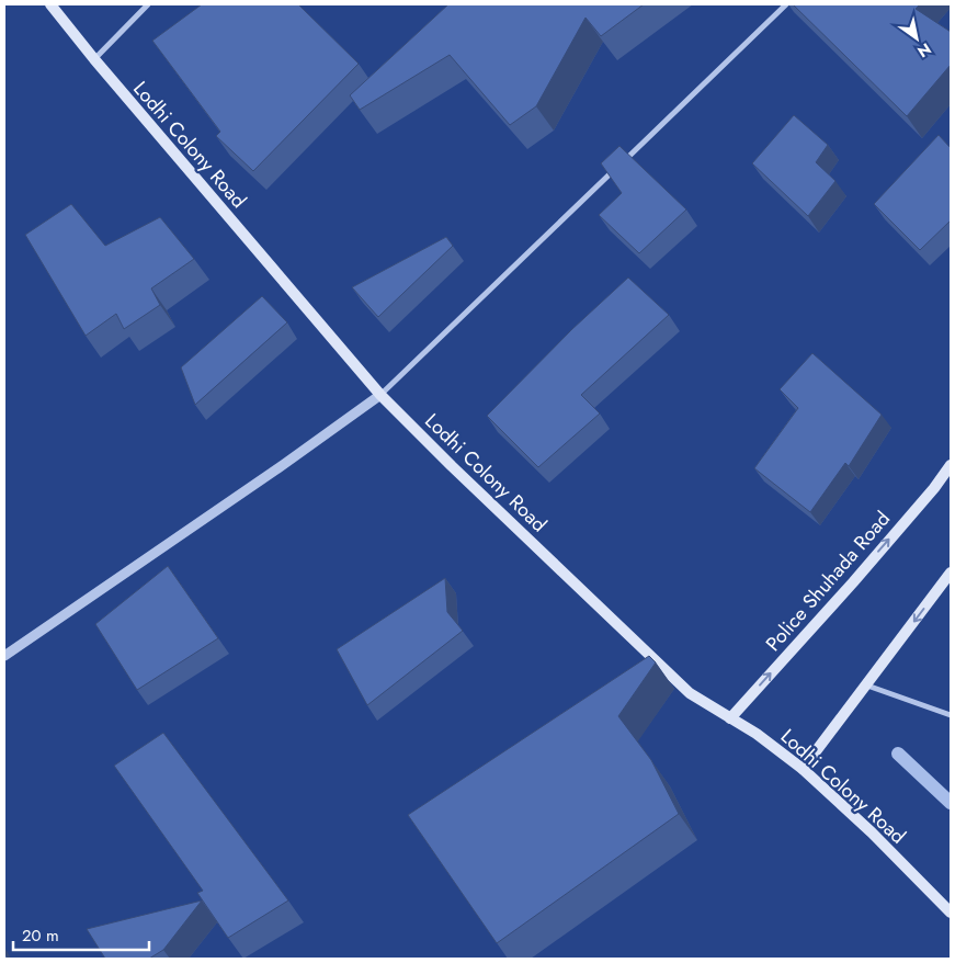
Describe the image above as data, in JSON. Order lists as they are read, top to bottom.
{
  "streets": {
    "main road": ["Lodhi Colony Road", "Police Shuhada Road"]
  },
  "crossings": [
    ["Lodhi Colony Road", "Police Shuhada Road"]
  ],
  "scale_bar": "20 m",
  "north": "bottom right"
}
